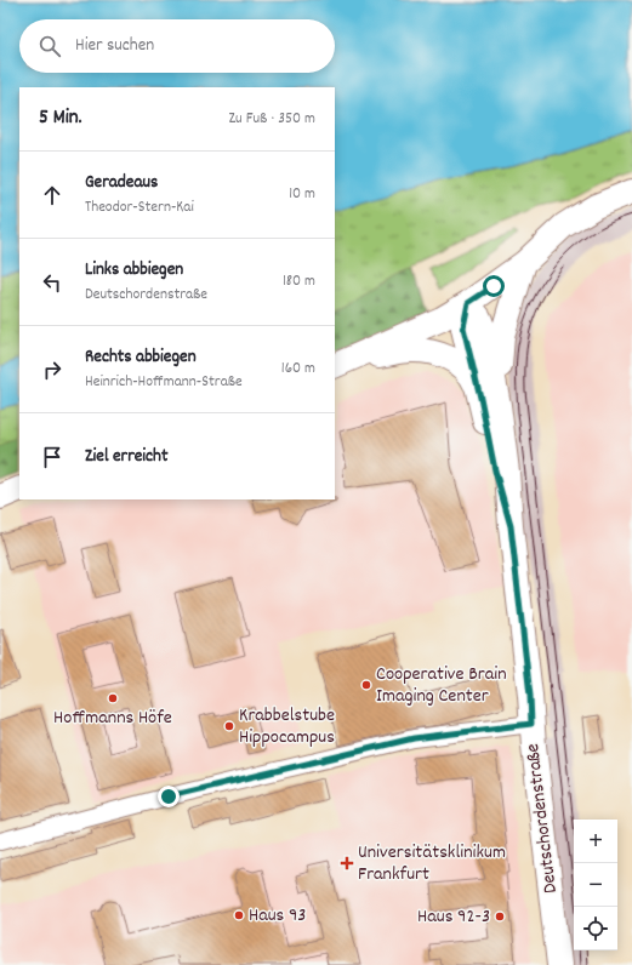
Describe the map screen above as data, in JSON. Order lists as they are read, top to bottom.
{
  "streets": {
    "main road": ["Deutschordenstraße"]
  },
  "places": {
    "other": [
      "Cooperative Brain Imaging Center",
      "Hoffmanns Höfe",
      "Krabbelstube Hippocampus",
      "Haus 93",
      "Haus 92-3"
    ],
    "health": ["Universitätsklinikum Frankfurt"]
  },
  "page": {
    "search": "Hier suchen",
    "heading": ["5 Min.", "Zu Fuß · 350 m"],
    "list": [
      ["Geradeaus", "Theodor-Stern-Kai", "10 m"],
      ["Links abbiegen", "Deutschordenstraße", "180 m"],
      ["Rechts abbiegen", "Heinrich-Hoffmann-Straße", "160 m"],
      "Ziel erreicht"
    ],
    "map_buttons": ["+", "−"]
  }
}
